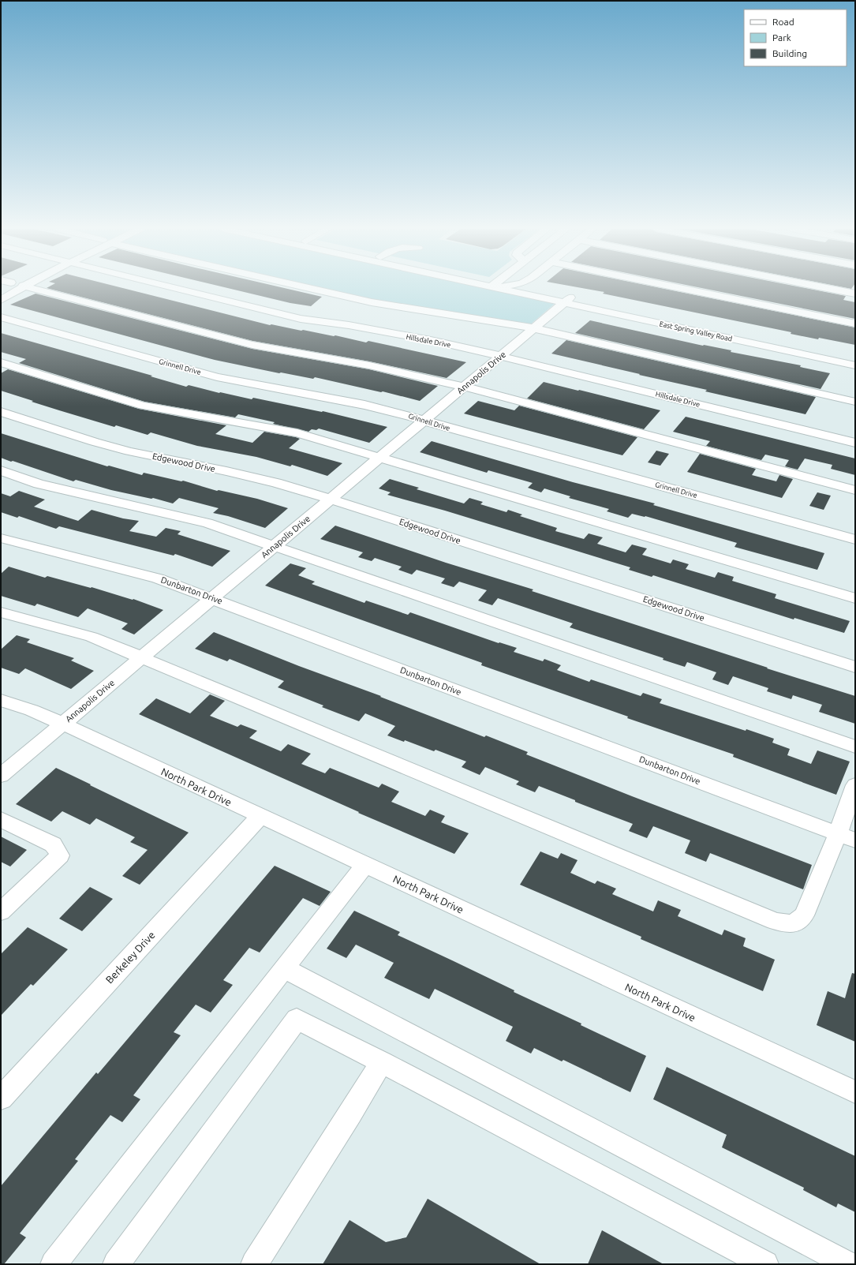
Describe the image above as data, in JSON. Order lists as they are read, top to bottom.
{
  "streets": {
    "street": [
      "East Spring Valley Road",
      "Hillsdale Drive",
      "Grinnell Drive",
      "Annapolis Drive",
      "Edgewood Drive",
      "Dunbarton Drive",
      "North Park Drive",
      "Berkeley Drive"
    ]
  },
  "crossings": [
    ["East Spring Valley Road", "Annapolis Drive"],
    ["Hillsdale Drive", "Annapolis Drive"],
    ["Grinnell Drive", "Annapolis Drive"],
    ["Annapolis Drive", "Edgewood Drive"],
    ["Annapolis Drive", "Dunbarton Drive"],
    ["Annapolis Drive", "North Park Drive"],
    ["North Park Drive", "Berkeley Drive"]
  ],
  "legend": ["Road", "Park", "Building"]
}
